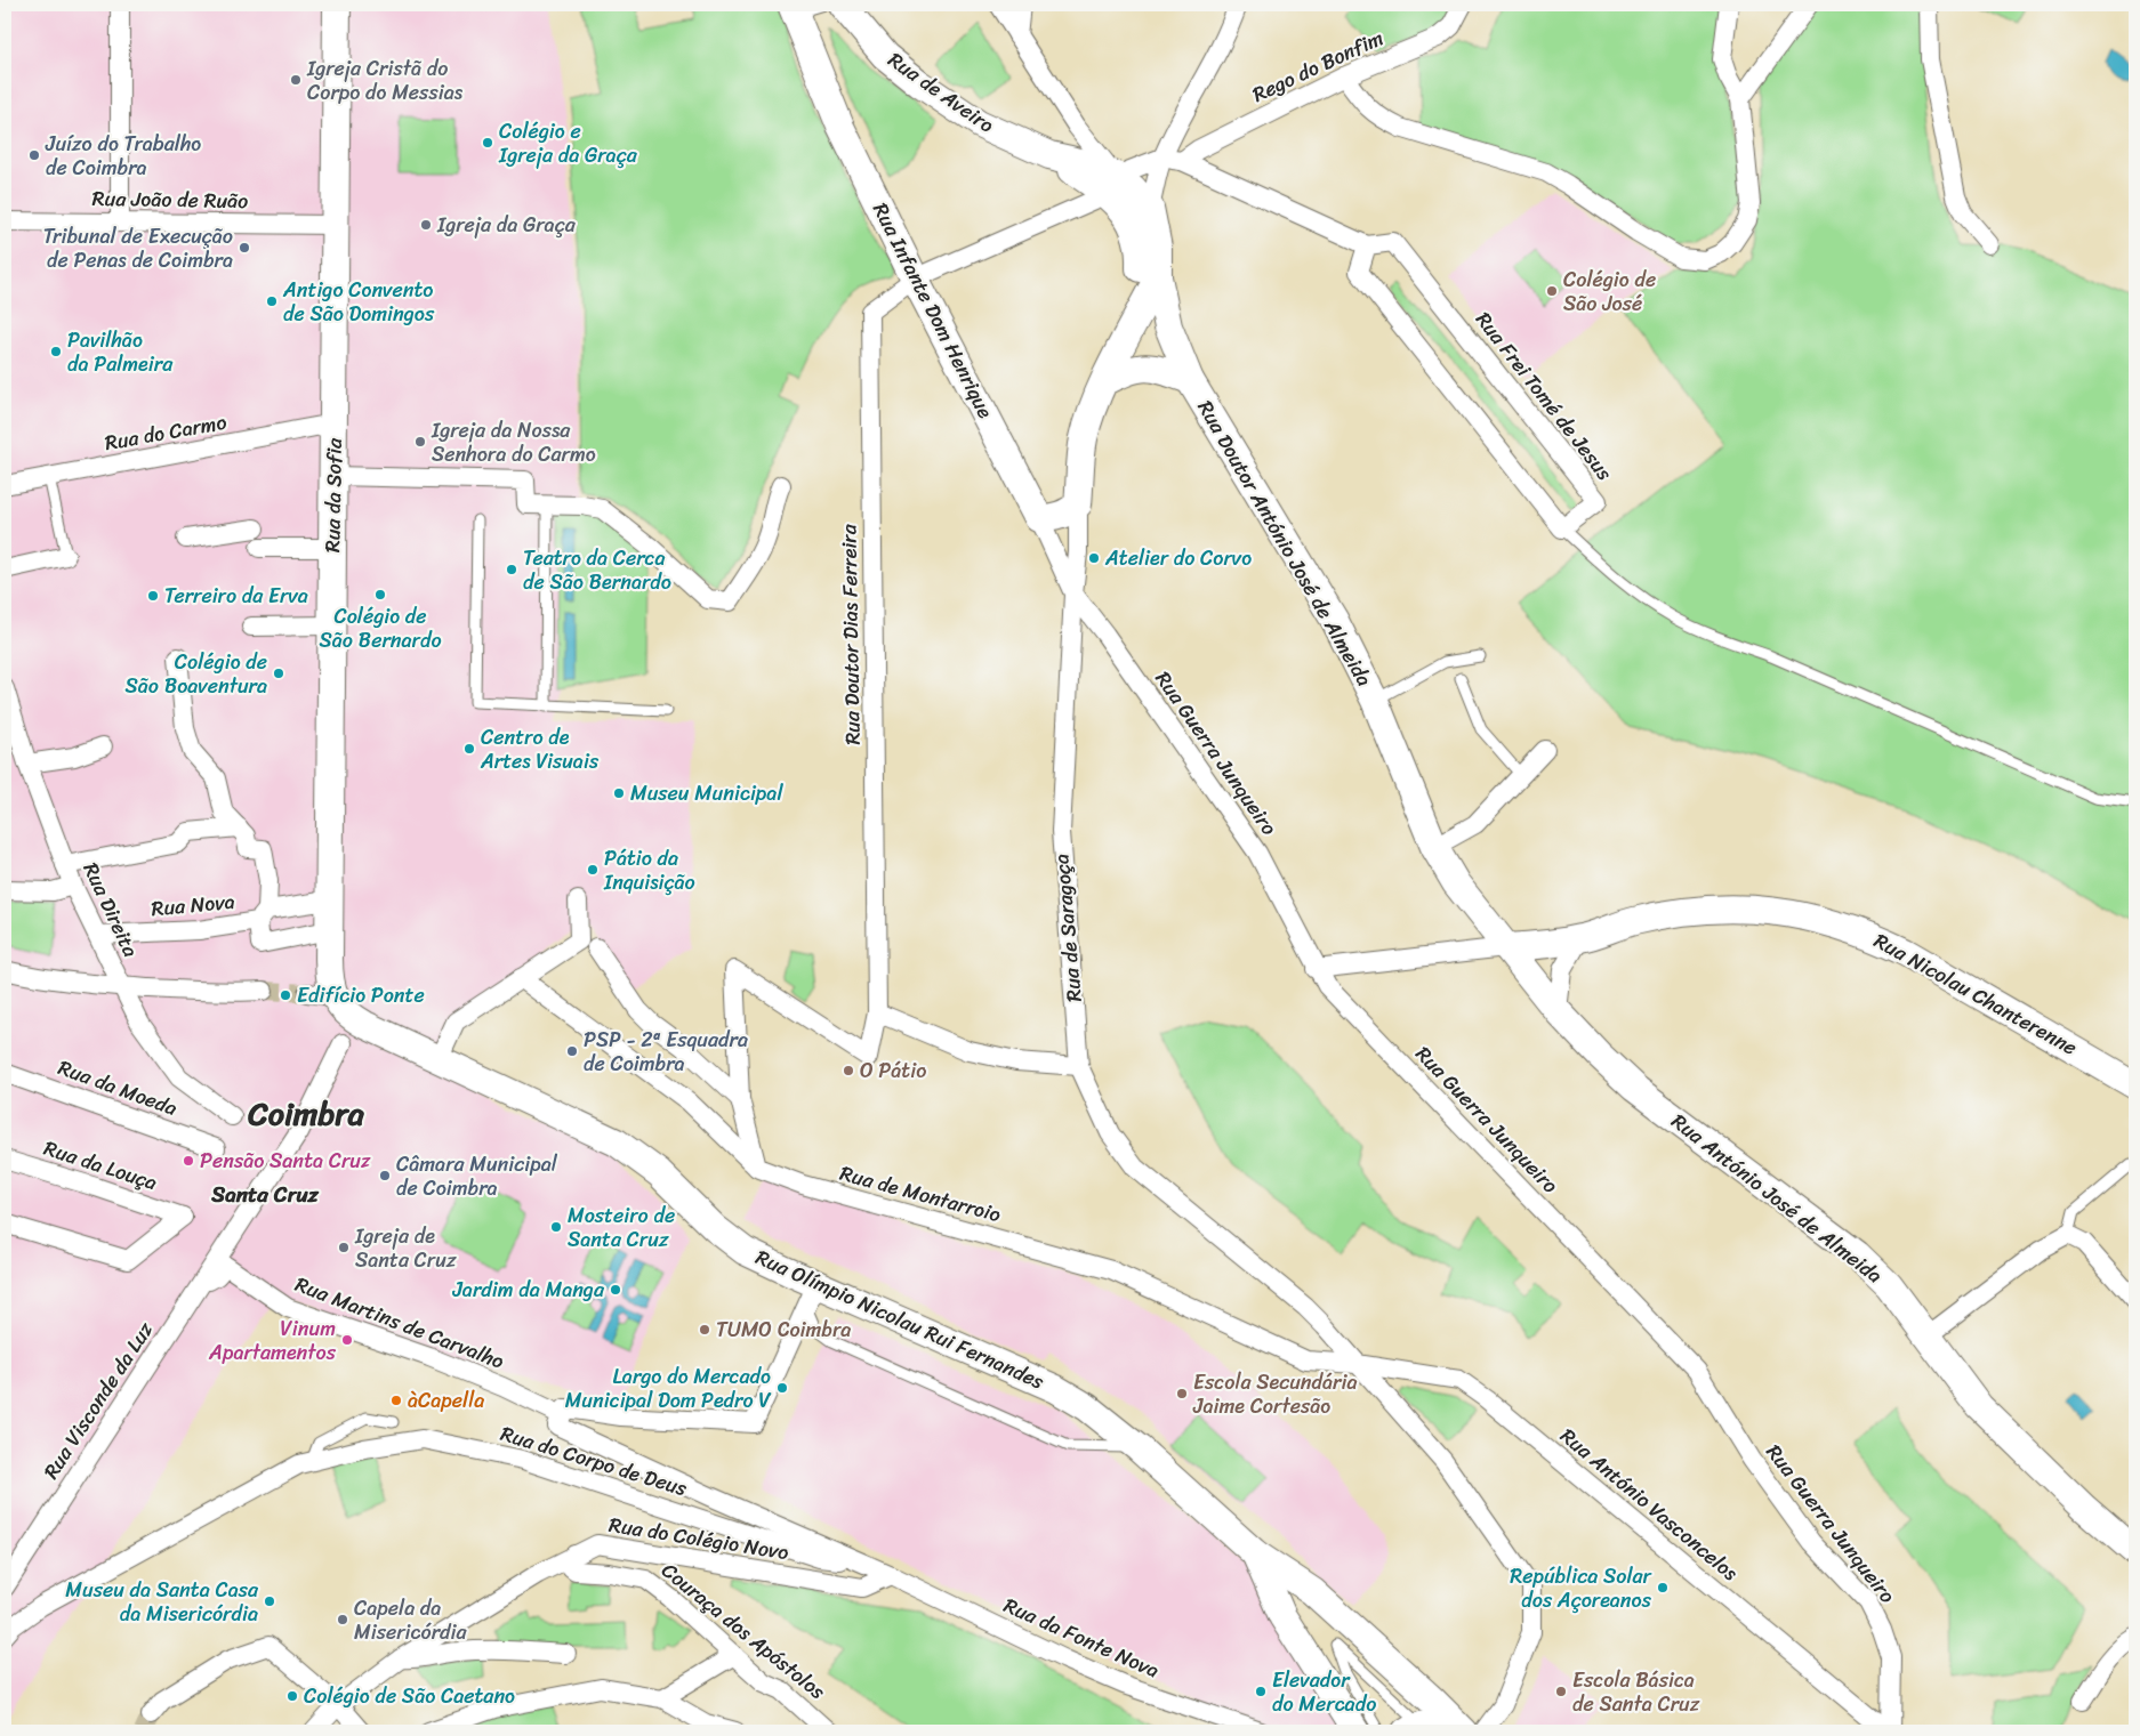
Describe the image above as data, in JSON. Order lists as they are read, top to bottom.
{
  "streets": {
    "street": [
      "Rego do Bonfim",
      "Rua de Aveiro",
      "Rua João de Ruão",
      "Rua Infante Dom Henrique",
      "Rua Frei Tomé de Jesus",
      "Rua do Carmo",
      "Rua da Sofia",
      "Rua Doutor António José de Almeida",
      "Rua Doutor Dias Ferreira",
      "Rua Guerra Junqueiro",
      "Rua Nova",
      "Rua Direita",
      "Rua de Saragoça",
      "Rua Nicolau Chanterenne",
      "Rua da Moeda",
      "Rua da Louça",
      "Rua de Montarroio",
      "Rua António José de Almeida",
      "Rua Olímpio Nicolau Rui Fernandes",
      "Rua Martins de Carvalho",
      "Rua Visconde da Luz",
      "Rua do Corpo de Deus",
      "Rua António Vasconcelos",
      "Rua do Colégio Novo",
      "Couraça dos Apóstolos",
      "Rua da Fonte Nova"
    ]
  },
  "crossings": [
    ["Rego do Bonfim", "Rua Frei Tomé de Jesus"],
    ["Rua João de Ruão", "Rua da Sofia"],
    ["Rua Infante Dom Henrique", "Rua Doutor Dias Ferreira"],
    ["Rua Infante Dom Henrique", "Rua Guerra Junqueiro"],
    ["Rua Infante Dom Henrique", "Rua de Saragoça"],
    ["Rua do Carmo", "Rua da Sofia"],
    ["Rua da Sofia", "Rua Nova"],
    ["Rua da Sofia", "Rua Olímpio Nicolau Rui Fernandes"],
    ["Rua Doutor António José de Almeida", "Rua Nicolau Chanterenne"],
    ["Rua Doutor António José de Almeida", "Rua António José de Almeida"],
    ["Rua Guerra Junqueiro", "Rua de Saragoça"],
    ["Rua Guerra Junqueiro", "Rua António Vasconcelos"],
    ["Rua Nova", "Rua Direita"],
    ["Rua de Saragoça", "Rua de Montarroio"],
    ["Rua de Saragoça", "Rua António Vasconcelos"],
    ["Rua Nicolau Chanterenne", "Rua António José de Almeida"],
    ["Rua de Montarroio", "Rua António Vasconcelos"],
    ["Rua Martins de Carvalho", "Rua Visconde da Luz"],
    ["Rua do Colégio Novo", "Couraça dos Apóstolos"],
    ["Rua do Colégio Novo", "Rua da Fonte Nova"]
  ],
  "districts": ["Coimbra", "Santa Cruz"],
  "places": [
    "Igreja Cristã do Corpo do Messias",
    "Colégio e Igreja da Graça",
    "Juízo do Trabalho de Coimbra",
    "Igreja da Graça",
    "Tribunal de Execução de Penas de Coimbra",
    "Colégio de São José",
    "Antigo Convento de São Domingos",
    "Pavilhão da Palmeira",
    "Igreja da Nossa Senhora do Carmo",
    "Atelier do Corvo",
    "Teatro da Cerca de São Bernardo",
    "Colégio de São Bernardo",
    "Terreiro da Erva",
    "Colégio de São Boaventura",
    "Centro de Artes Visuais",
    "Museu Municipal",
    "Pátio da Inquisição",
    "Edifício Ponte",
    "PSP - 2ª Esquadra de Coimbra",
    "O Pátio",
    "Pensão Santa Cruz",
    "Câmara Municipal de Coimbra",
    "Mosteiro de Santa Cruz",
    "Igreja de Santa Cruz",
    "Jardim da Manga",
    "TUMO Coimbra",
    "Vinum Apartamentos",
    "Largo do Mercado Municipal Dom Pedro V",
    "Escola Secundária Jaime Cortesão",
    "àCapella",
    "República Solar dos Açoreanos",
    "Museu da Santa Casa da Misericórdia",
    "Capela da Misericórdia",
    "Elevador do Mercado",
    "Escola Básica de Santa Cruz",
    "Colégio de São Caetano"
  ]
}
